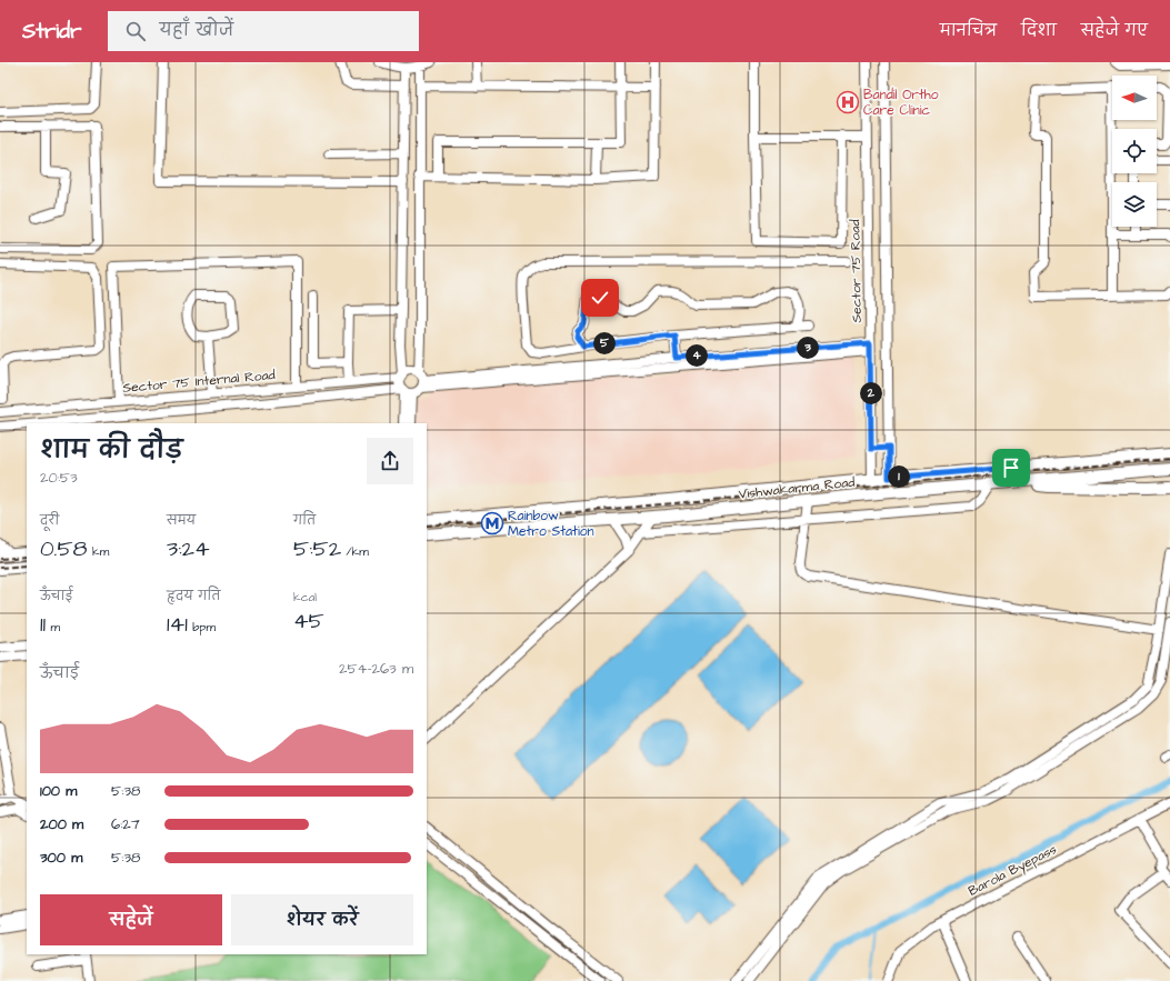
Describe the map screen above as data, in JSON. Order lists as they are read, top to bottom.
{
  "streets": {
    "main road": ["Vishwakarma Road"],
    "street": ["Sector 75 Road", "Sector 75 Internal Road", "Barola Byepass"]
  },
  "crossings": [
    ["Sector 75 Road", "Vishwakarma Road"]
  ],
  "places": {
    "hospital": ["Bandil Ortho Care Clinic"],
    "metro station": ["Rainbow Metro Station"]
  },
  "north": "left",
  "page": {
    "header": "Stridr",
    "search": "यहाँ खोजें",
    "nav": ["मानचित्र", "दिशा", "सहेजे गए"],
    "pins": [
      "5",
      "3",
      "4",
      "2",
      "1"
    ],
    "heading": ["शाम की दौड़", "20:53"],
    "stats": [
      ["दूरी", "0.58 km"],
      ["समय", "3:24"],
      ["गति", "5:52 /km"],
      ["ऊँचाई", "11 m"],
      ["हृदय गति", "141 bpm"],
      ["kcal", "45"]
    ],
    "chart": ["ऊँचाई", "254–263 m"],
    "list": [
      {
        "name": "100 m",
        "note": "5:38"
      },
      {
        "name": "200 m",
        "note": "6:27"
      },
      {
        "name": "300 m",
        "note": "5:38"
      }
    ],
    "buttons": ["सहेजें", "शेयर करें"]
  }
}
